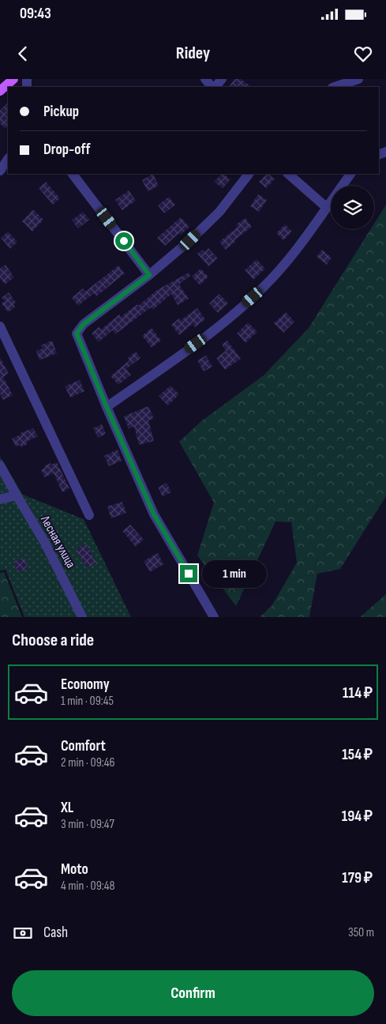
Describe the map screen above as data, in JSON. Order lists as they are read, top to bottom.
{
  "streets": {
    "street": ["Лесная улица"]
  },
  "page": {
    "status": "09:43",
    "header": "Ridey",
    "banner": ["Pickup", "Drop-off"],
    "bubble": "1 min",
    "heading": "Choose a ride",
    "list": [
      {
        "name": "Economy",
        "note": "1 min · 09:45",
        "value": "114 ₽"
      },
      {
        "name": "Comfort",
        "note": "2 min · 09:46",
        "value": "154 ₽"
      },
      {
        "name": "XL",
        "note": "3 min · 09:47",
        "value": "194 ₽"
      },
      {
        "name": "Moto",
        "note": "4 min · 09:48",
        "value": "179 ₽"
      }
    ],
    "pay": ["Cash", "350 m"],
    "buttons": "Confirm"
  }
}
